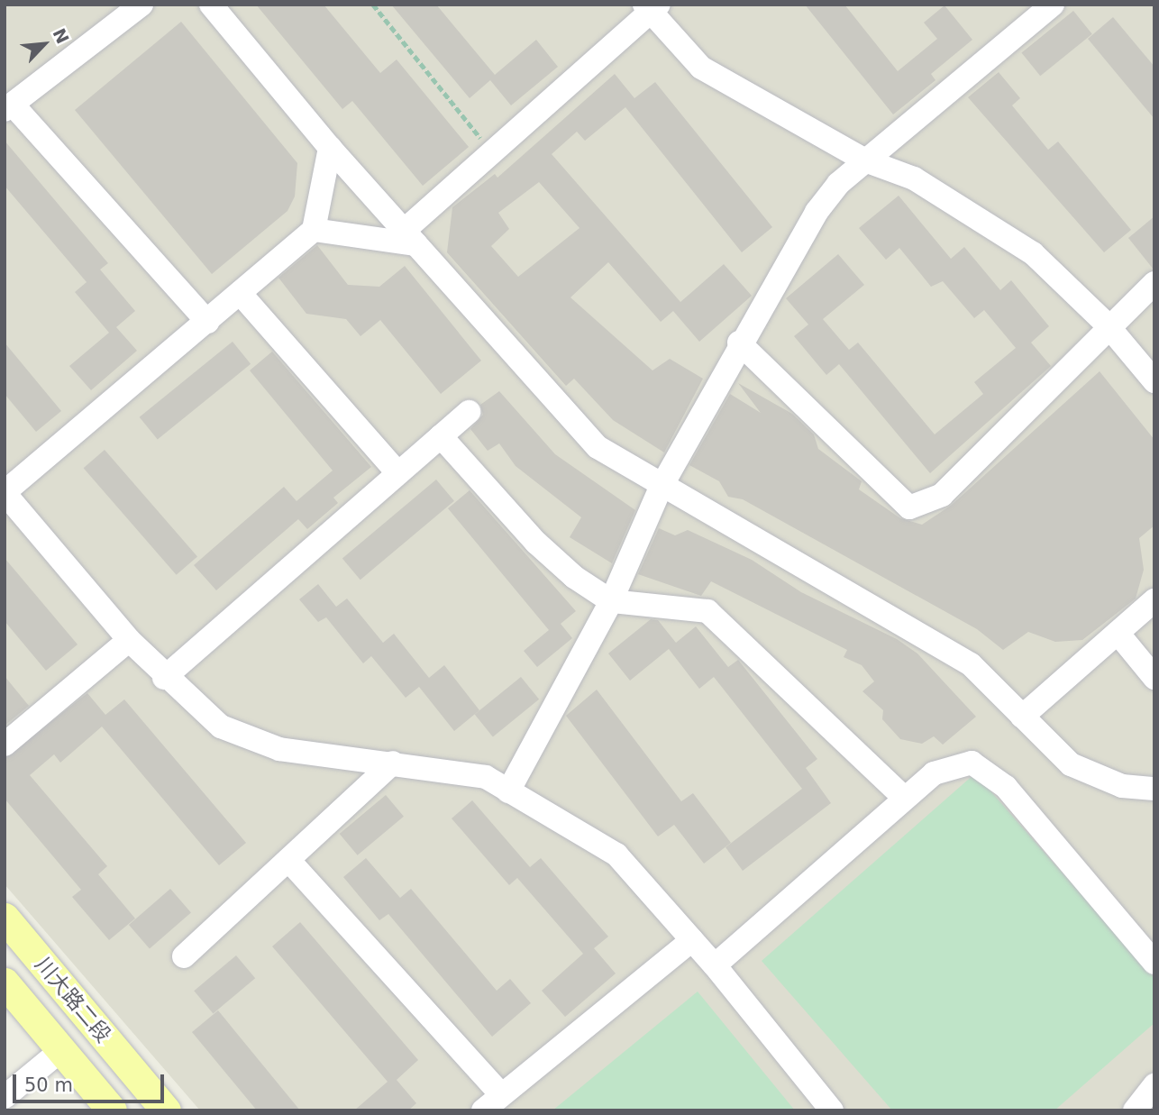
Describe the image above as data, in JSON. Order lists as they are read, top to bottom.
{
  "streets": {
    "main road": ["川大路二段"]
  },
  "scale_bar": "50 m",
  "north": "top right"
}
